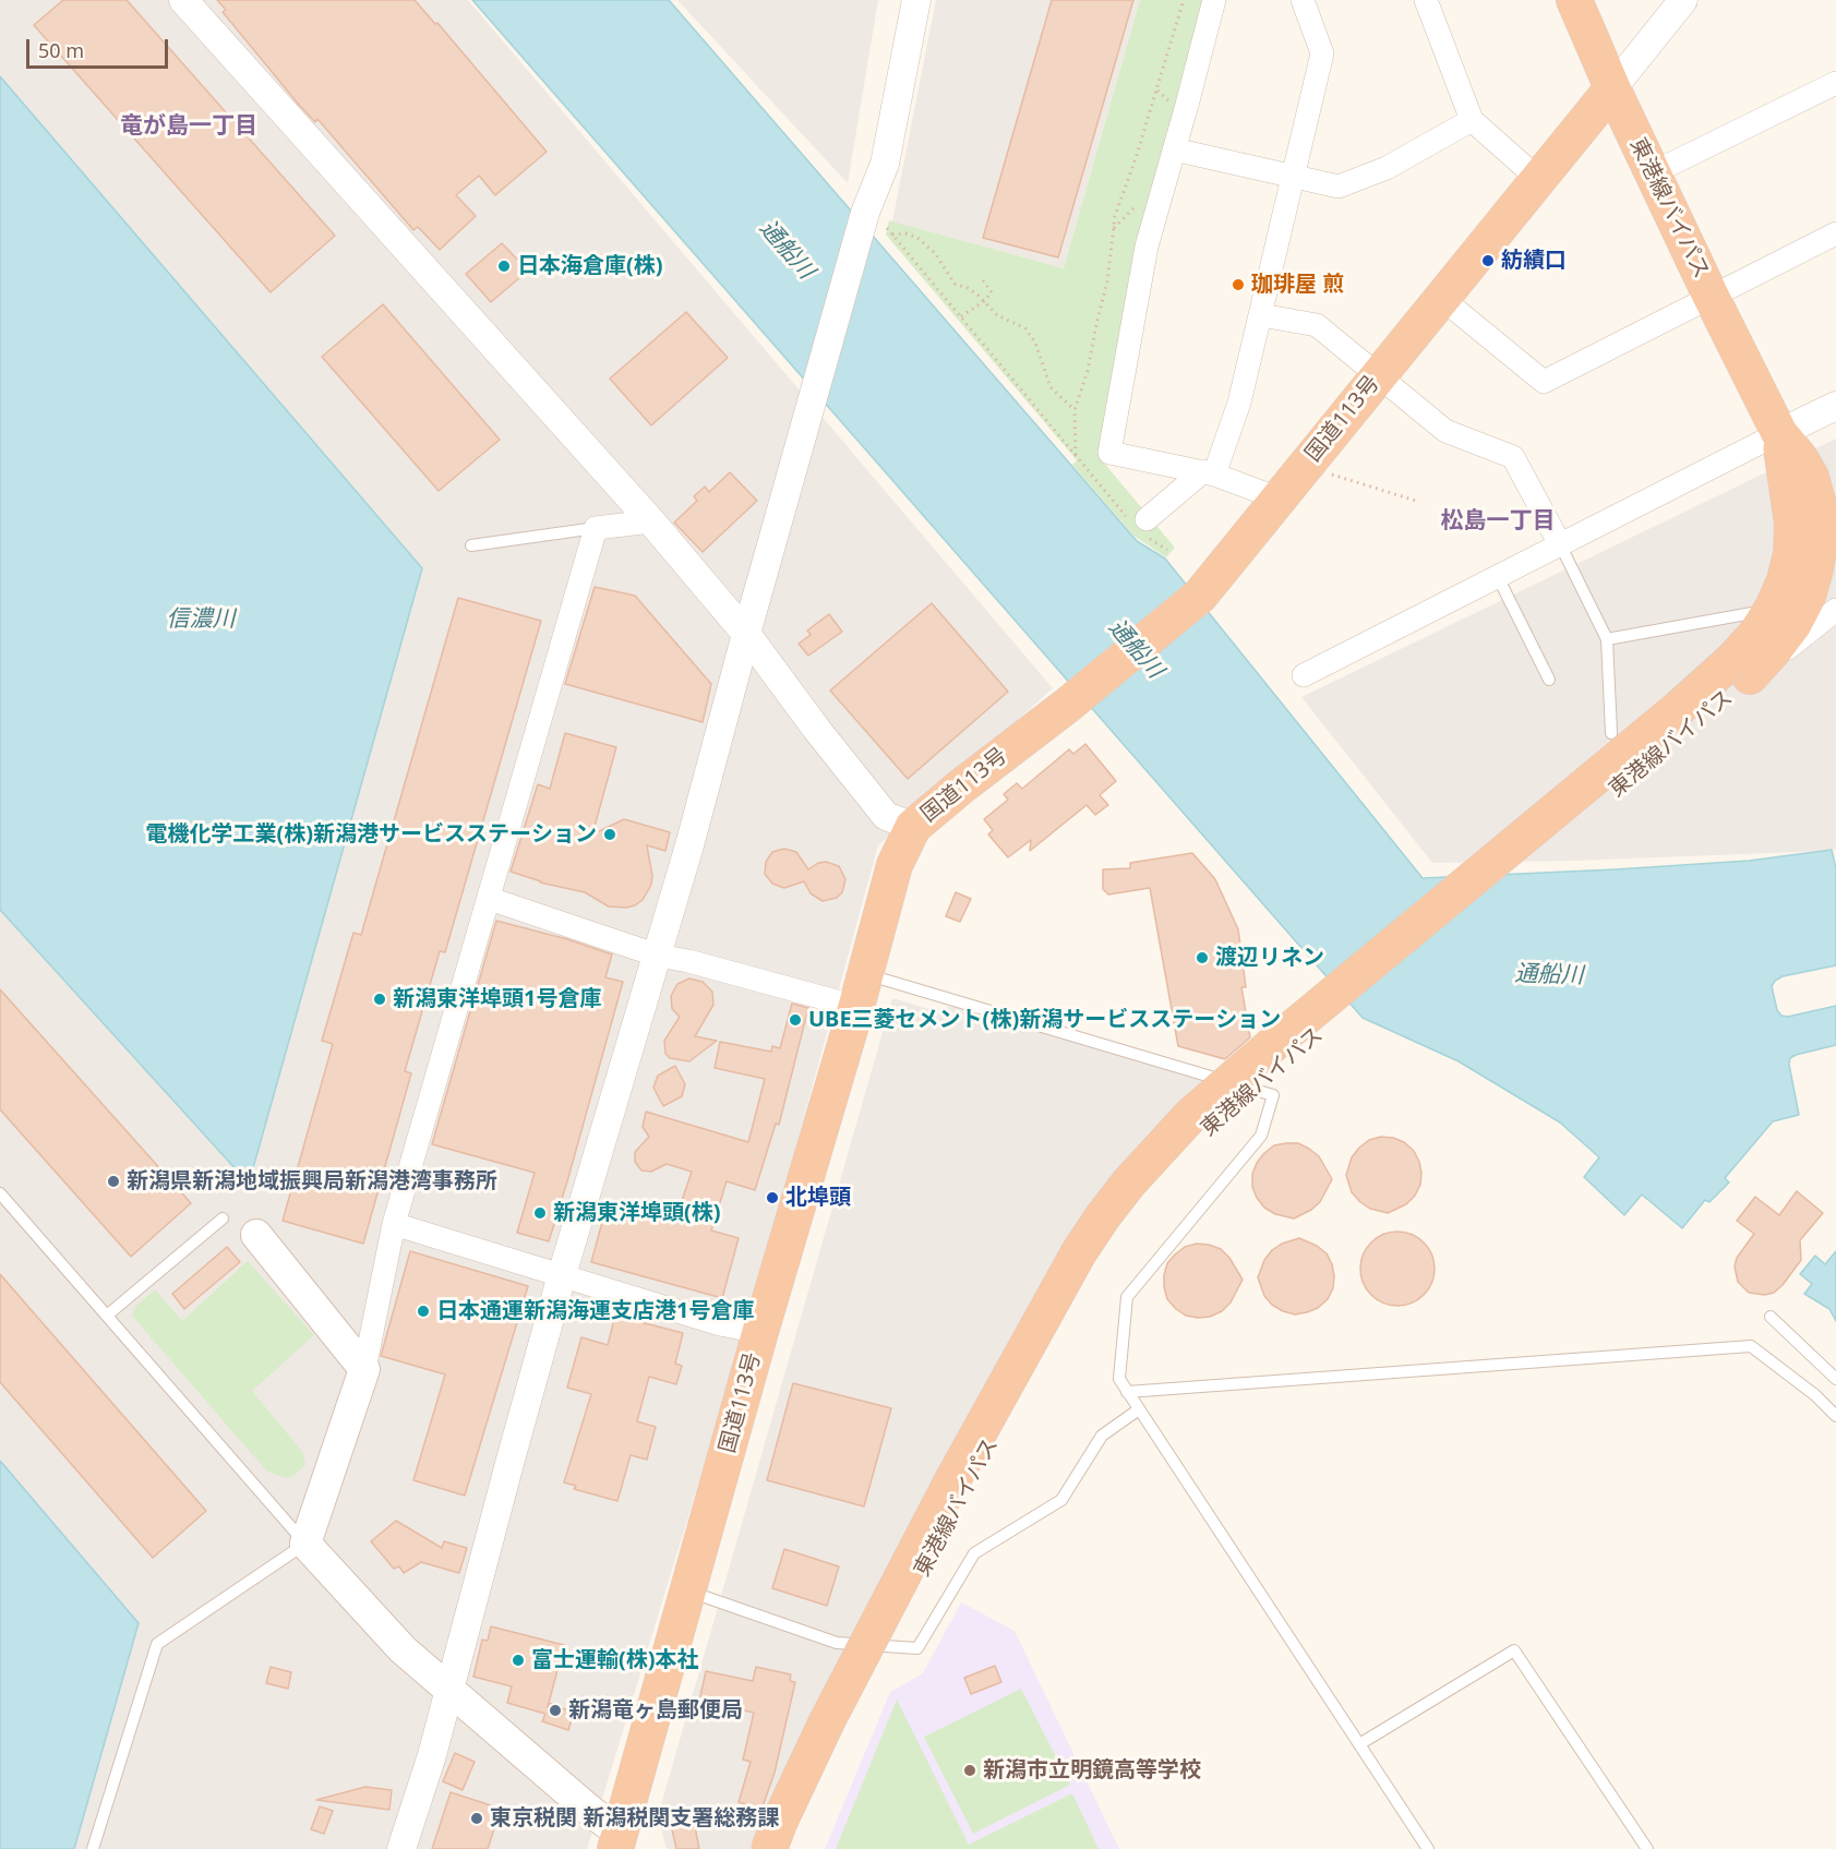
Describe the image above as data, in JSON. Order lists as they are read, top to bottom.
{
  "streets": {
    "highway": ["東港線バイパス", "国道113号"]
  },
  "crossings": [
    ["東港線バイパス", "国道113号"]
  ],
  "districts": ["竜が島一丁目", "松島一丁目"],
  "water": ["通船川", "信濃川"],
  "places": [
    "紡績口",
    "日本海倉庫(株)",
    "珈琲屋 煎",
    "電機化学工業(株)新潟港サービスステーション",
    "渡辺リネン",
    "新潟東洋埠頭1号倉庫",
    "UBE三菱セメント(株)新潟サービスステーション",
    "新潟県新潟地域振興局新潟港湾事務所",
    "北埠頭",
    "新潟東洋埠頭(株)",
    "日本通運新潟海運支店港1号倉庫",
    "富士運輸(株)本社",
    "新潟竜ヶ島郵便局",
    "新潟市立明鏡高等学校",
    "東京税関 新潟税関支署総務課"
  ],
  "scale_bar": "50 m"
}
